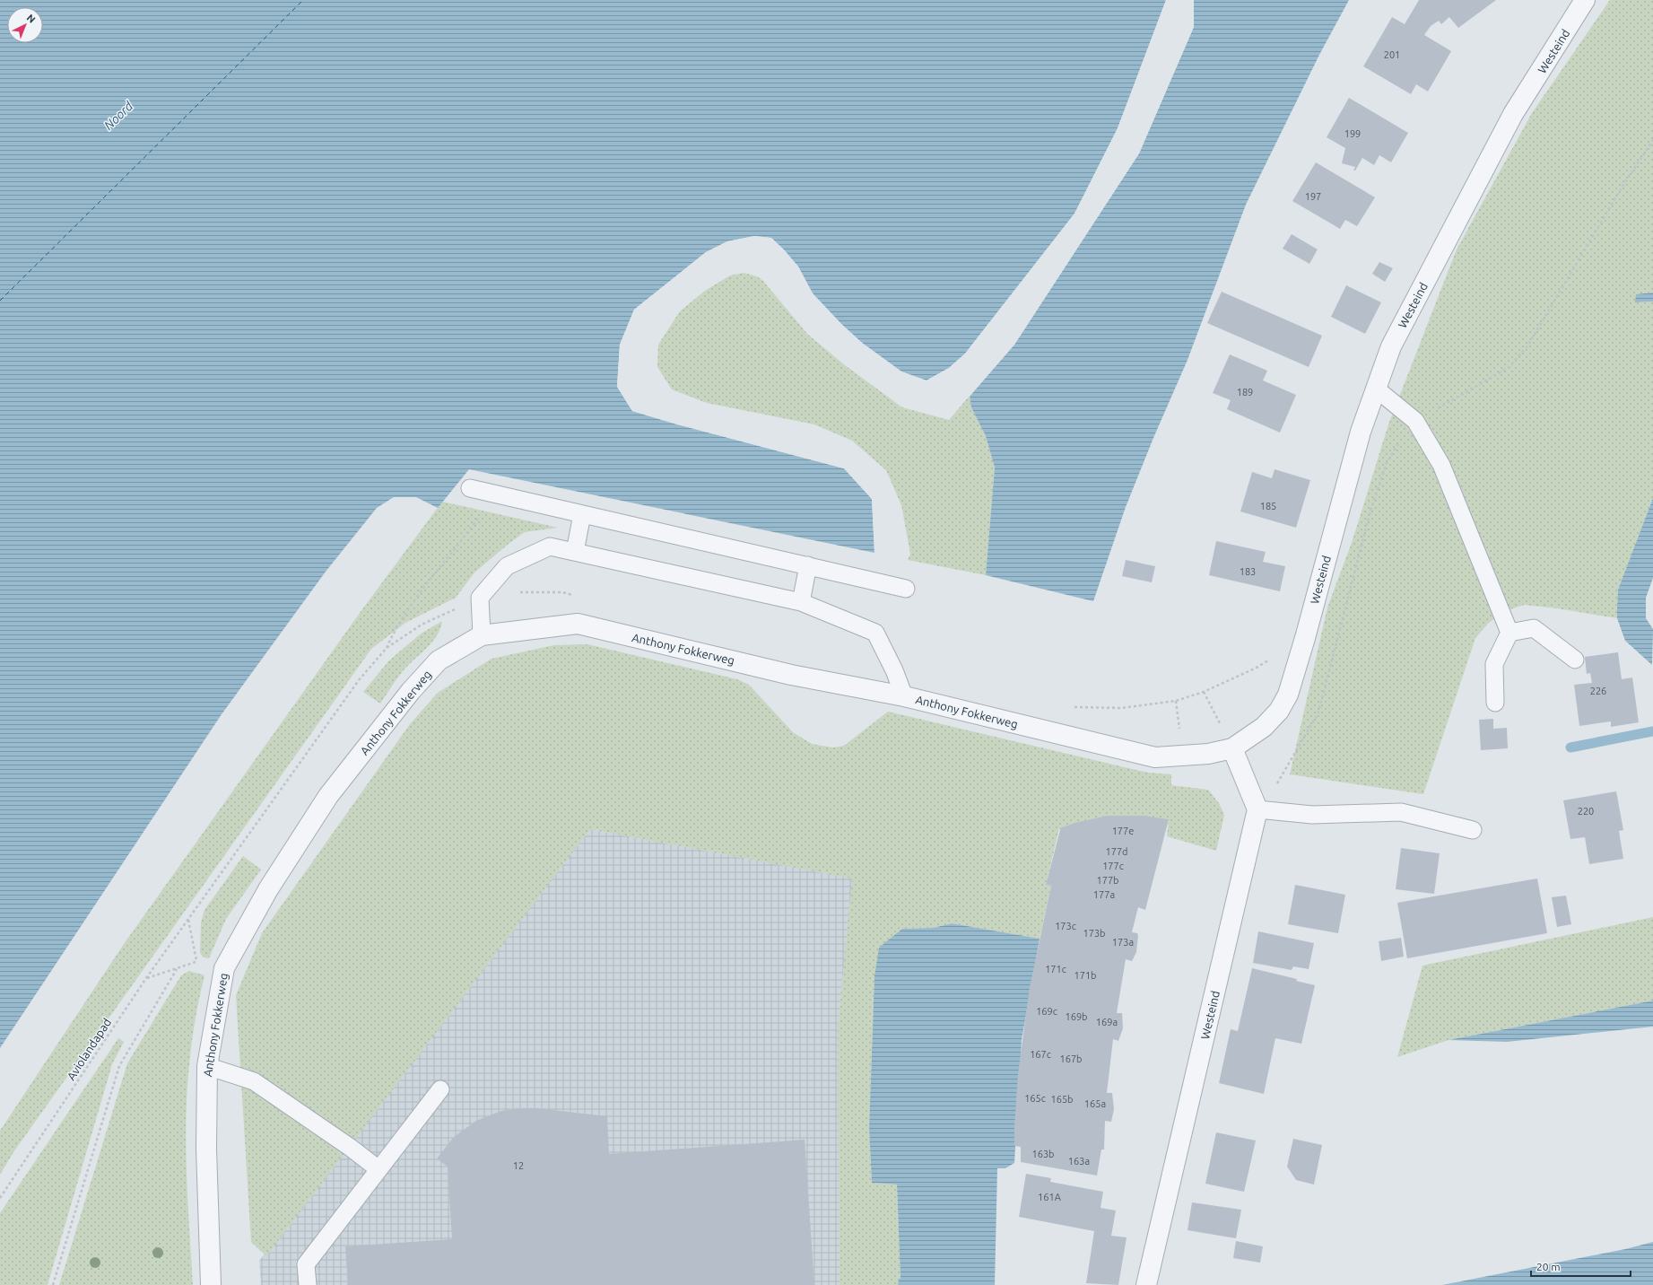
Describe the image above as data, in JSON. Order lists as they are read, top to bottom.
{
  "streets": {
    "street": ["Westeind", "Anthony Fokkerweg"],
    "path": ["Aviolandapad"]
  },
  "crossings": [
    ["Westeind", "Anthony Fokkerweg"]
  ],
  "water": ["Noord"],
  "house_numbers": [
    "201",
    "199",
    "197",
    "189",
    "185",
    "183",
    "226",
    "220",
    "177e",
    "177d",
    "177c",
    "177b",
    "177a",
    "173c",
    "173b",
    "173a",
    "171c",
    "171b",
    "169c",
    "169b",
    "169a",
    "167c",
    "167b",
    "165c",
    "165b",
    "165a",
    "163b",
    "163a",
    "12",
    "161A"
  ],
  "scale_bar": "20 m",
  "north": "top right"
}
